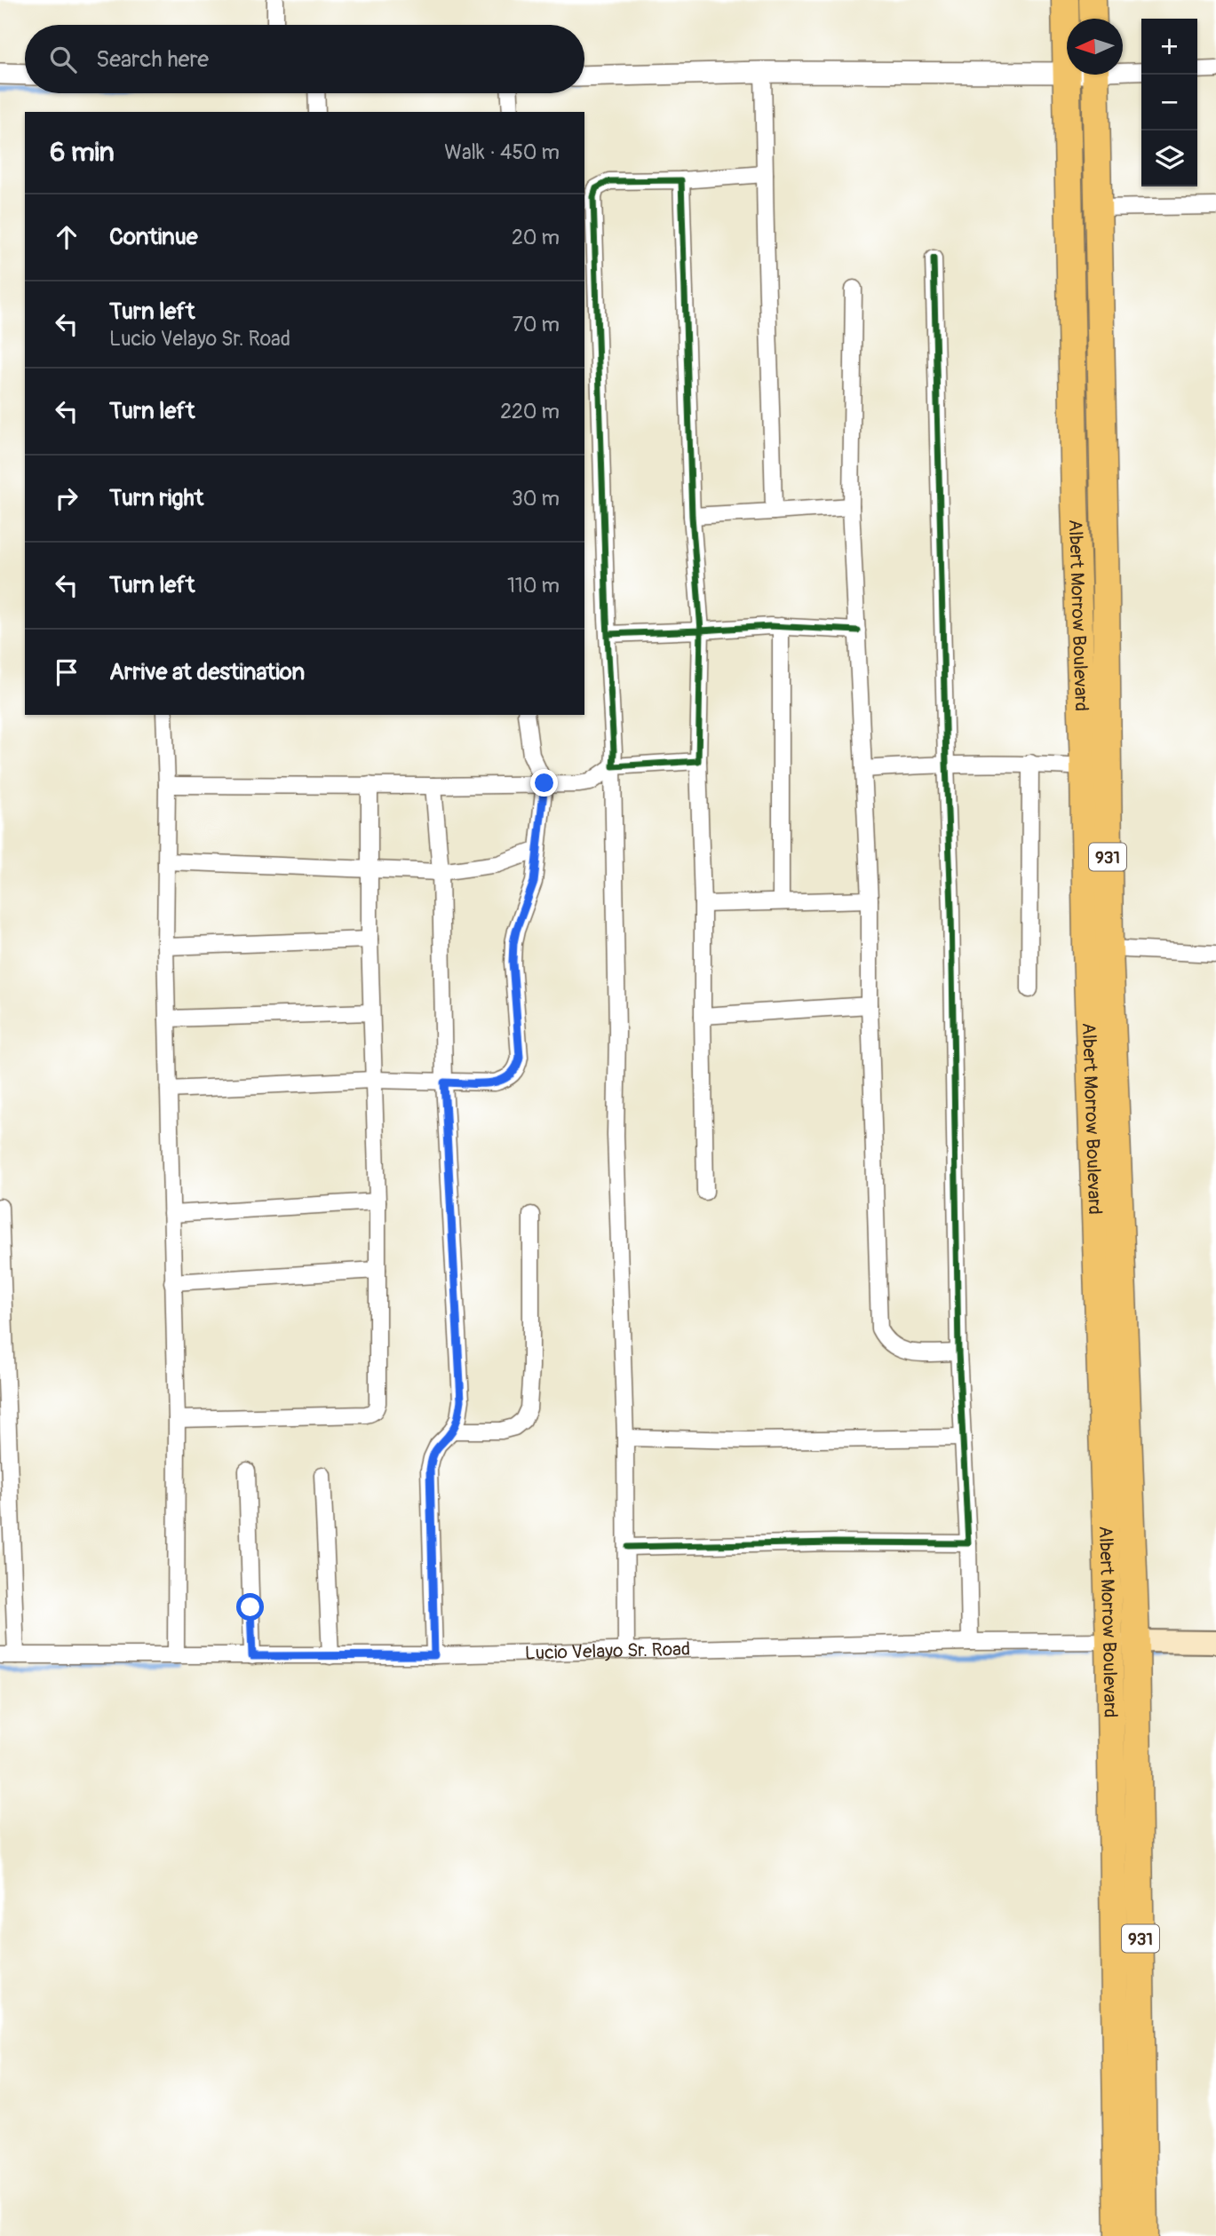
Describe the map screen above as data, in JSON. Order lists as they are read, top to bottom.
{
  "streets": {
    "highway": ["Albert Morrow Boulevard", "931"],
    "main road": ["Lucio Velayo Sr. Road"]
  },
  "crossings": [
    ["Albert Morrow Boulevard", "Lucio Velayo Sr. Road"]
  ],
  "north": "left",
  "page": {
    "map_buttons": ["+", "−"],
    "search": "Search here",
    "heading": ["6 min", "Walk · 450 m"],
    "list": [
      ["Continue", "20 m"],
      ["Turn left", "Lucio Velayo Sr. Road", "70 m"],
      ["Turn left", "220 m"],
      ["Turn right", "30 m"],
      ["Turn left", "110 m"],
      "Arrive at destination"
    ]
  }
}
